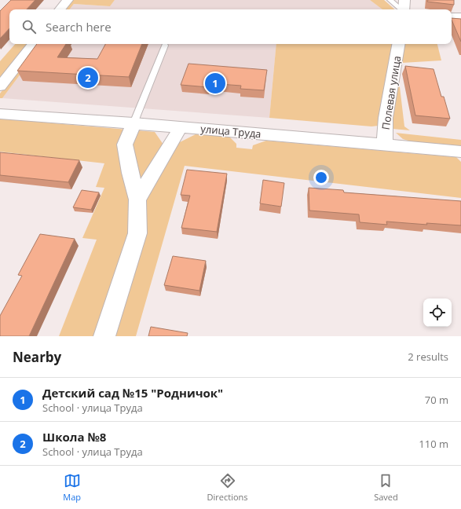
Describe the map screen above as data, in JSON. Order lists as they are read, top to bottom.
{
  "streets": {
    "street": ["Полевая улица", "улица Труда"]
  },
  "crossings": [
    ["Полевая улица", "улица Труда"]
  ],
  "page": {
    "search": "Search here",
    "pins": ["2", "1"],
    "heading": ["Nearby", "2 results"],
    "list": [
      {
        "mark": "1",
        "name": "Детский сад №15 \"Родничок\"",
        "note": "School · улица Труда",
        "value": "70 m"
      },
      {
        "mark": "2",
        "name": "Школа №8",
        "note": "School · улица Труда",
        "value": "110 m"
      }
    ],
    "nav": ["Map", "Directions", "Saved"]
  }
}
